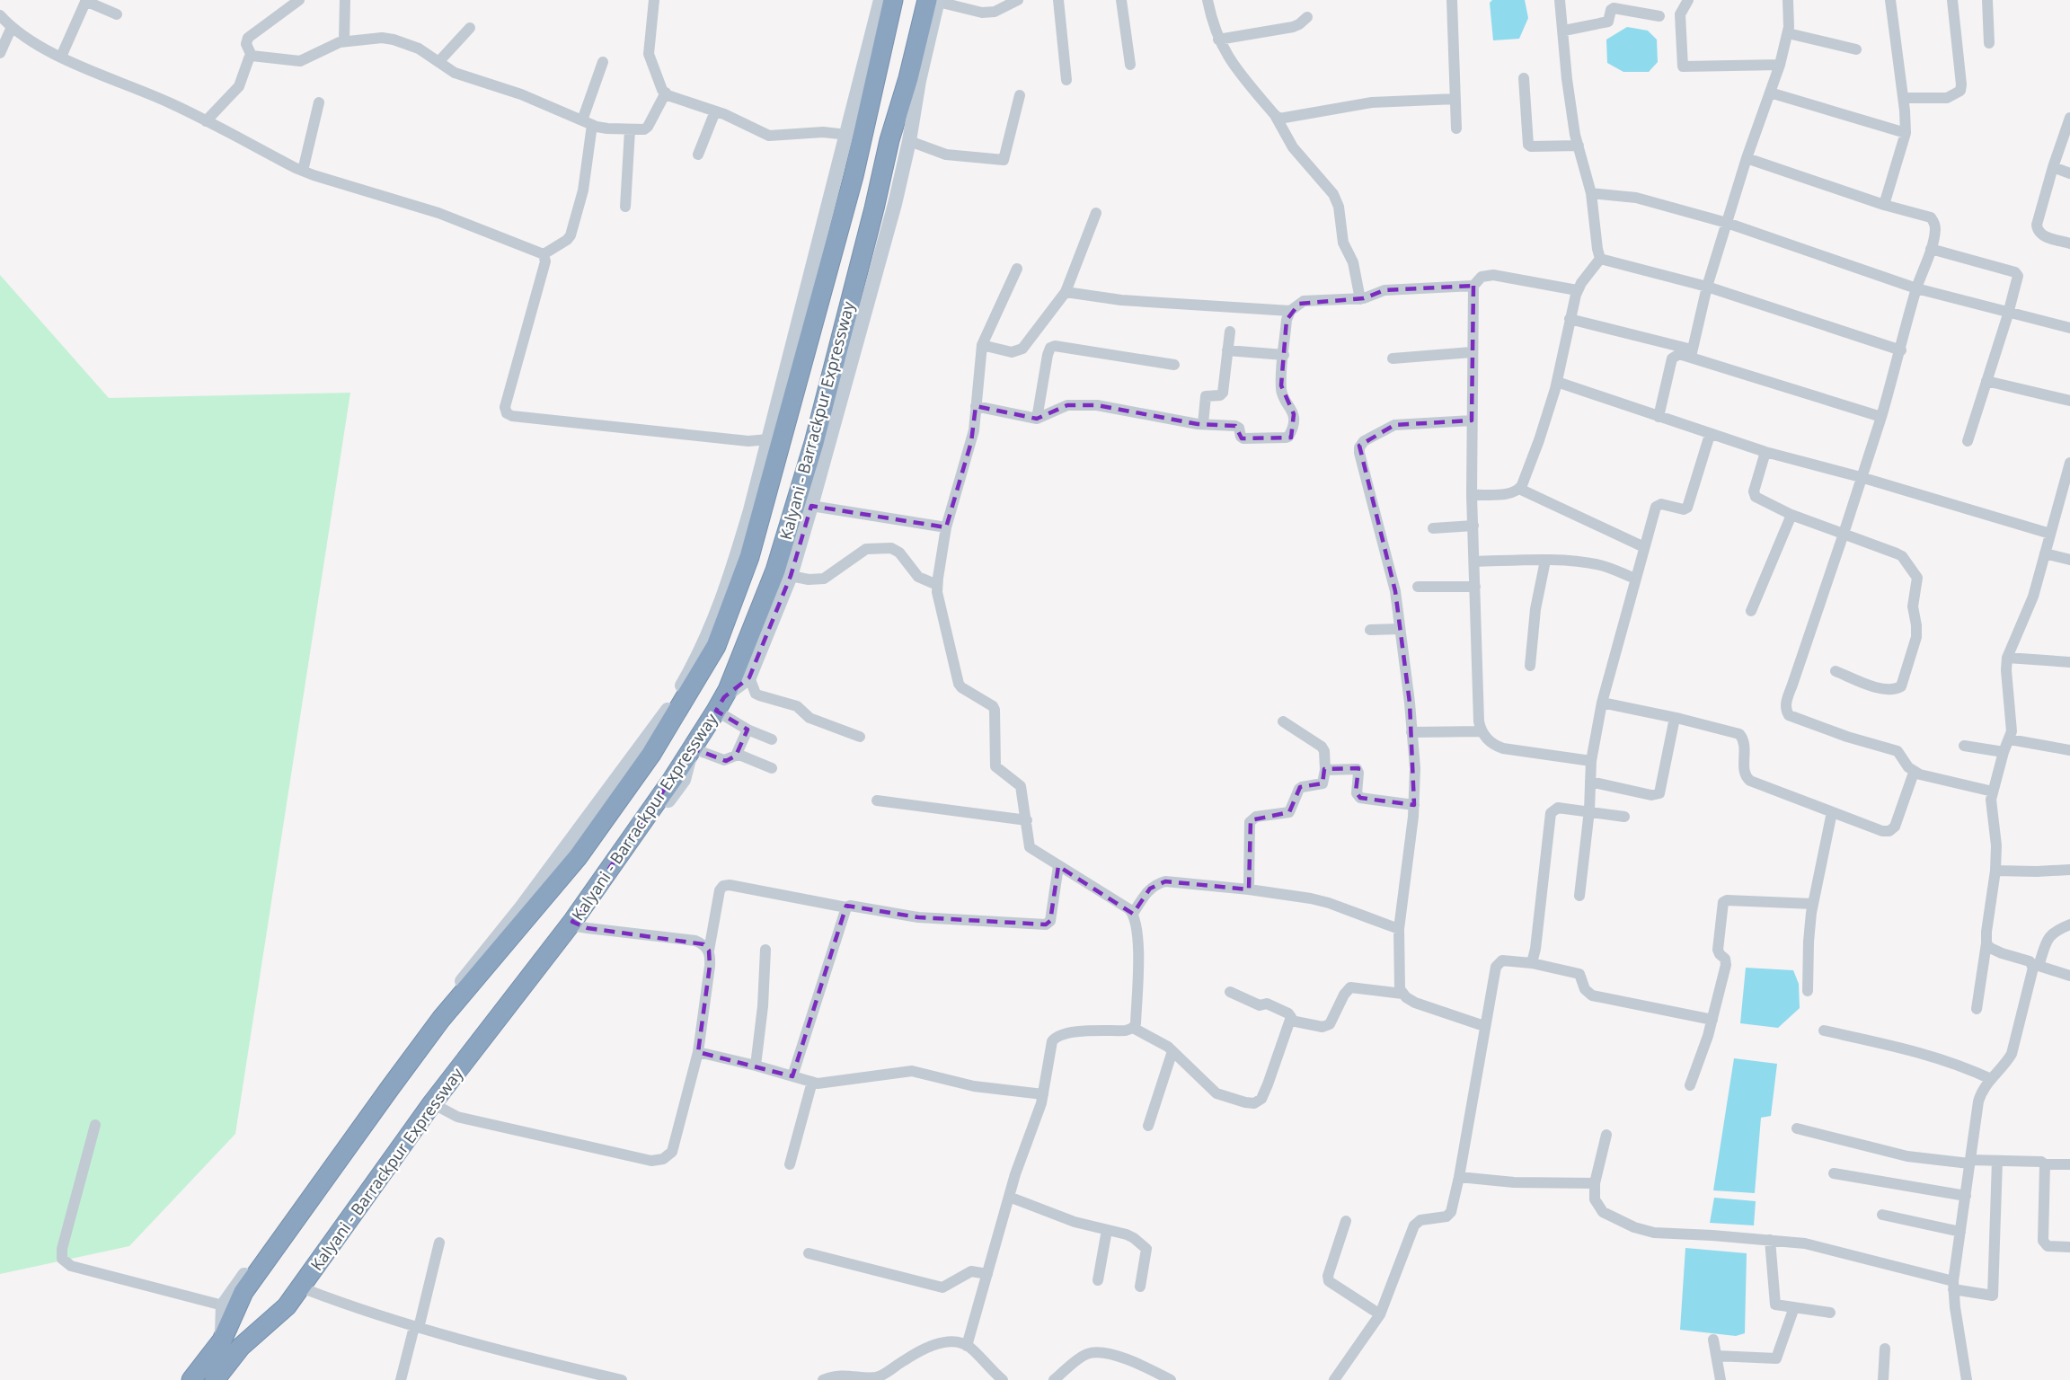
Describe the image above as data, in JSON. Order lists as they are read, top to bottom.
{
  "streets": {
    "highway": ["Kalyani - Barrackpur Expressway"]
  }
}
